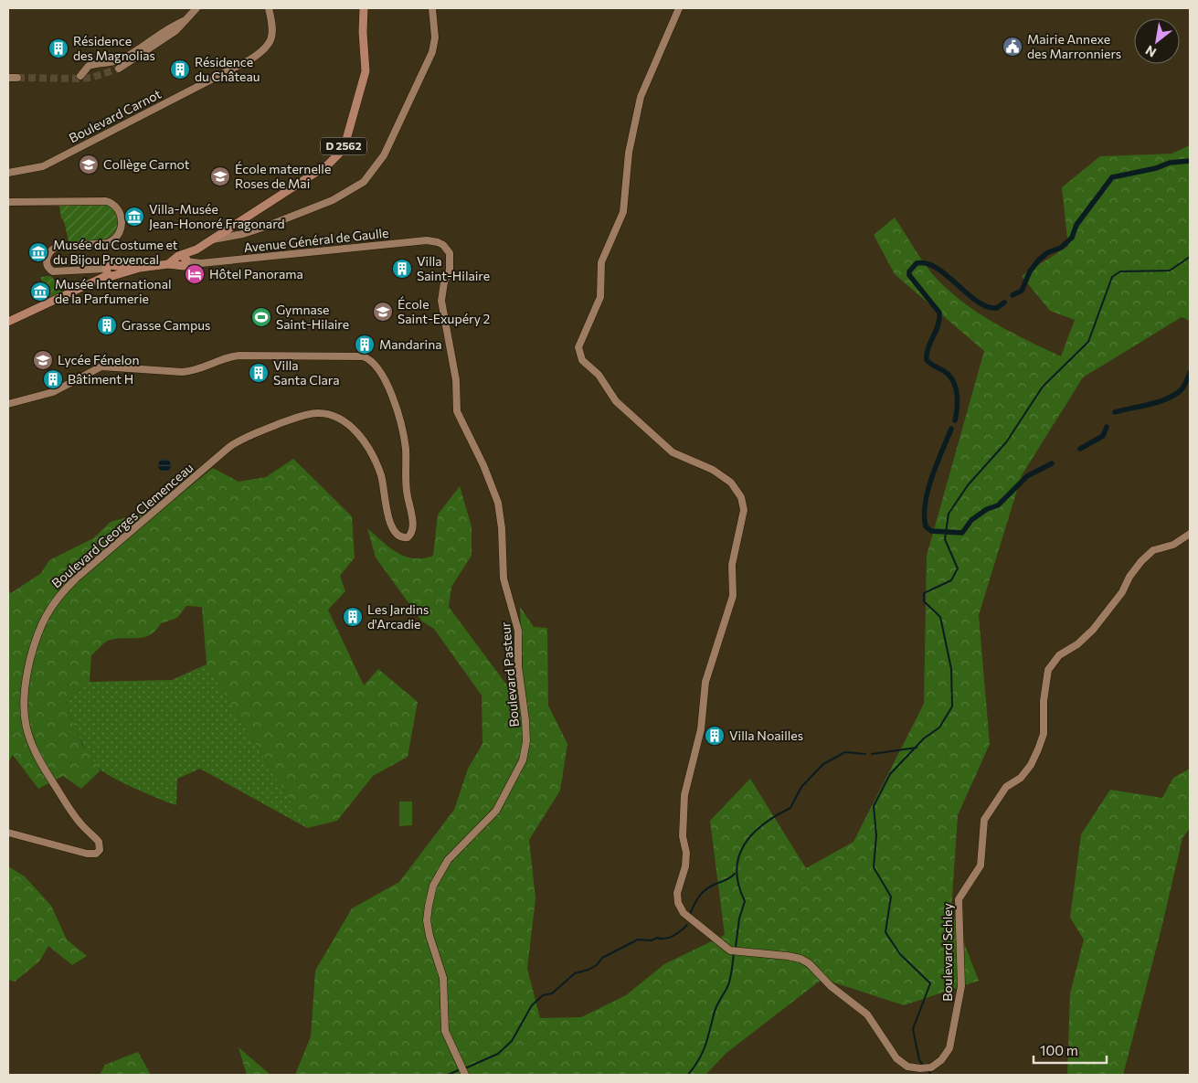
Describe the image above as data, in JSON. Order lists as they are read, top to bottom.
{
  "streets": {
    "main road": [
      "Boulevard Carnot",
      "D 2562",
      "Avenue Général de Gaulle",
      "Boulevard Georges Clemenceau",
      "Boulevard Pasteur",
      "Boulevard Schley"
    ]
  },
  "crossings": [
    ["D 2562", "Avenue Général de Gaulle"],
    ["Avenue Général de Gaulle", "Boulevard Pasteur"]
  ],
  "places": {
    "public building": ["Mairie Annexe des Marronniers"],
    "building": [
      "Résidence des Magnolias",
      "Résidence du Château",
      "Villa Saint-Hilaire",
      "Grasse Campus",
      "Mandarina",
      "Villa Santa Clara",
      "Bâtiment H",
      "Les Jardins d'Arcadie",
      "Villa Noailles"
    ],
    "school or university": [
      "Collège Carnot",
      "École maternelle Roses de Mai",
      "École Saint-Exupéry 2",
      "Lycée Fénelon"
    ],
    "museum": ["Villa-Musée Jean-Honoré Fragonard", "Musée du Costume et du Bijou Provencal", "Musée International de la Parfumerie"],
    "hotel": ["Hôtel Panorama"],
    "sports": ["Gymnase Saint-Hilaire"]
  },
  "scale_bar": "100 m",
  "north": "bottom left"
}
